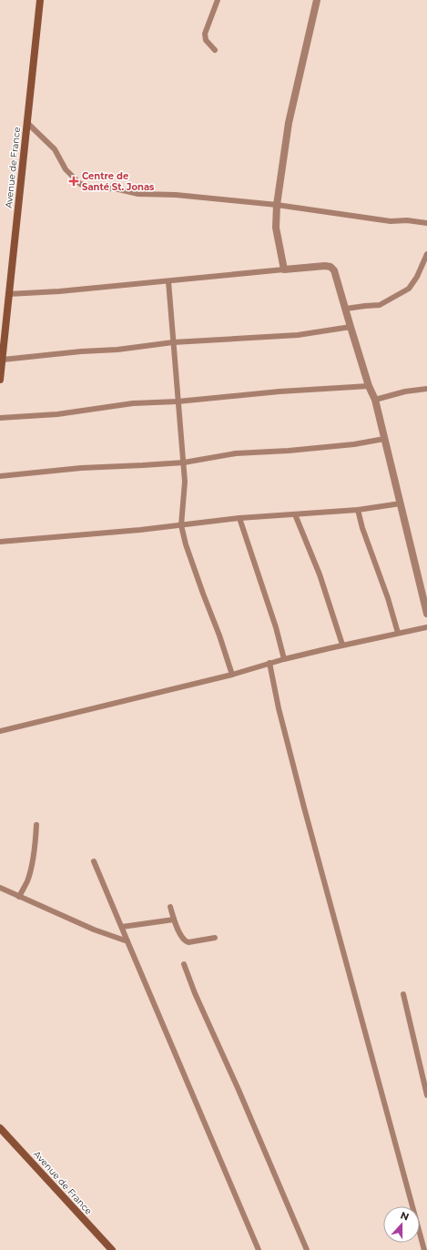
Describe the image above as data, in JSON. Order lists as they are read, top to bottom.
{
  "streets": {
    "main road": ["Avenue de France"]
  },
  "places": {
    "health": ["Centre de Santé St. Jonas"]
  },
  "north": "top"
}
